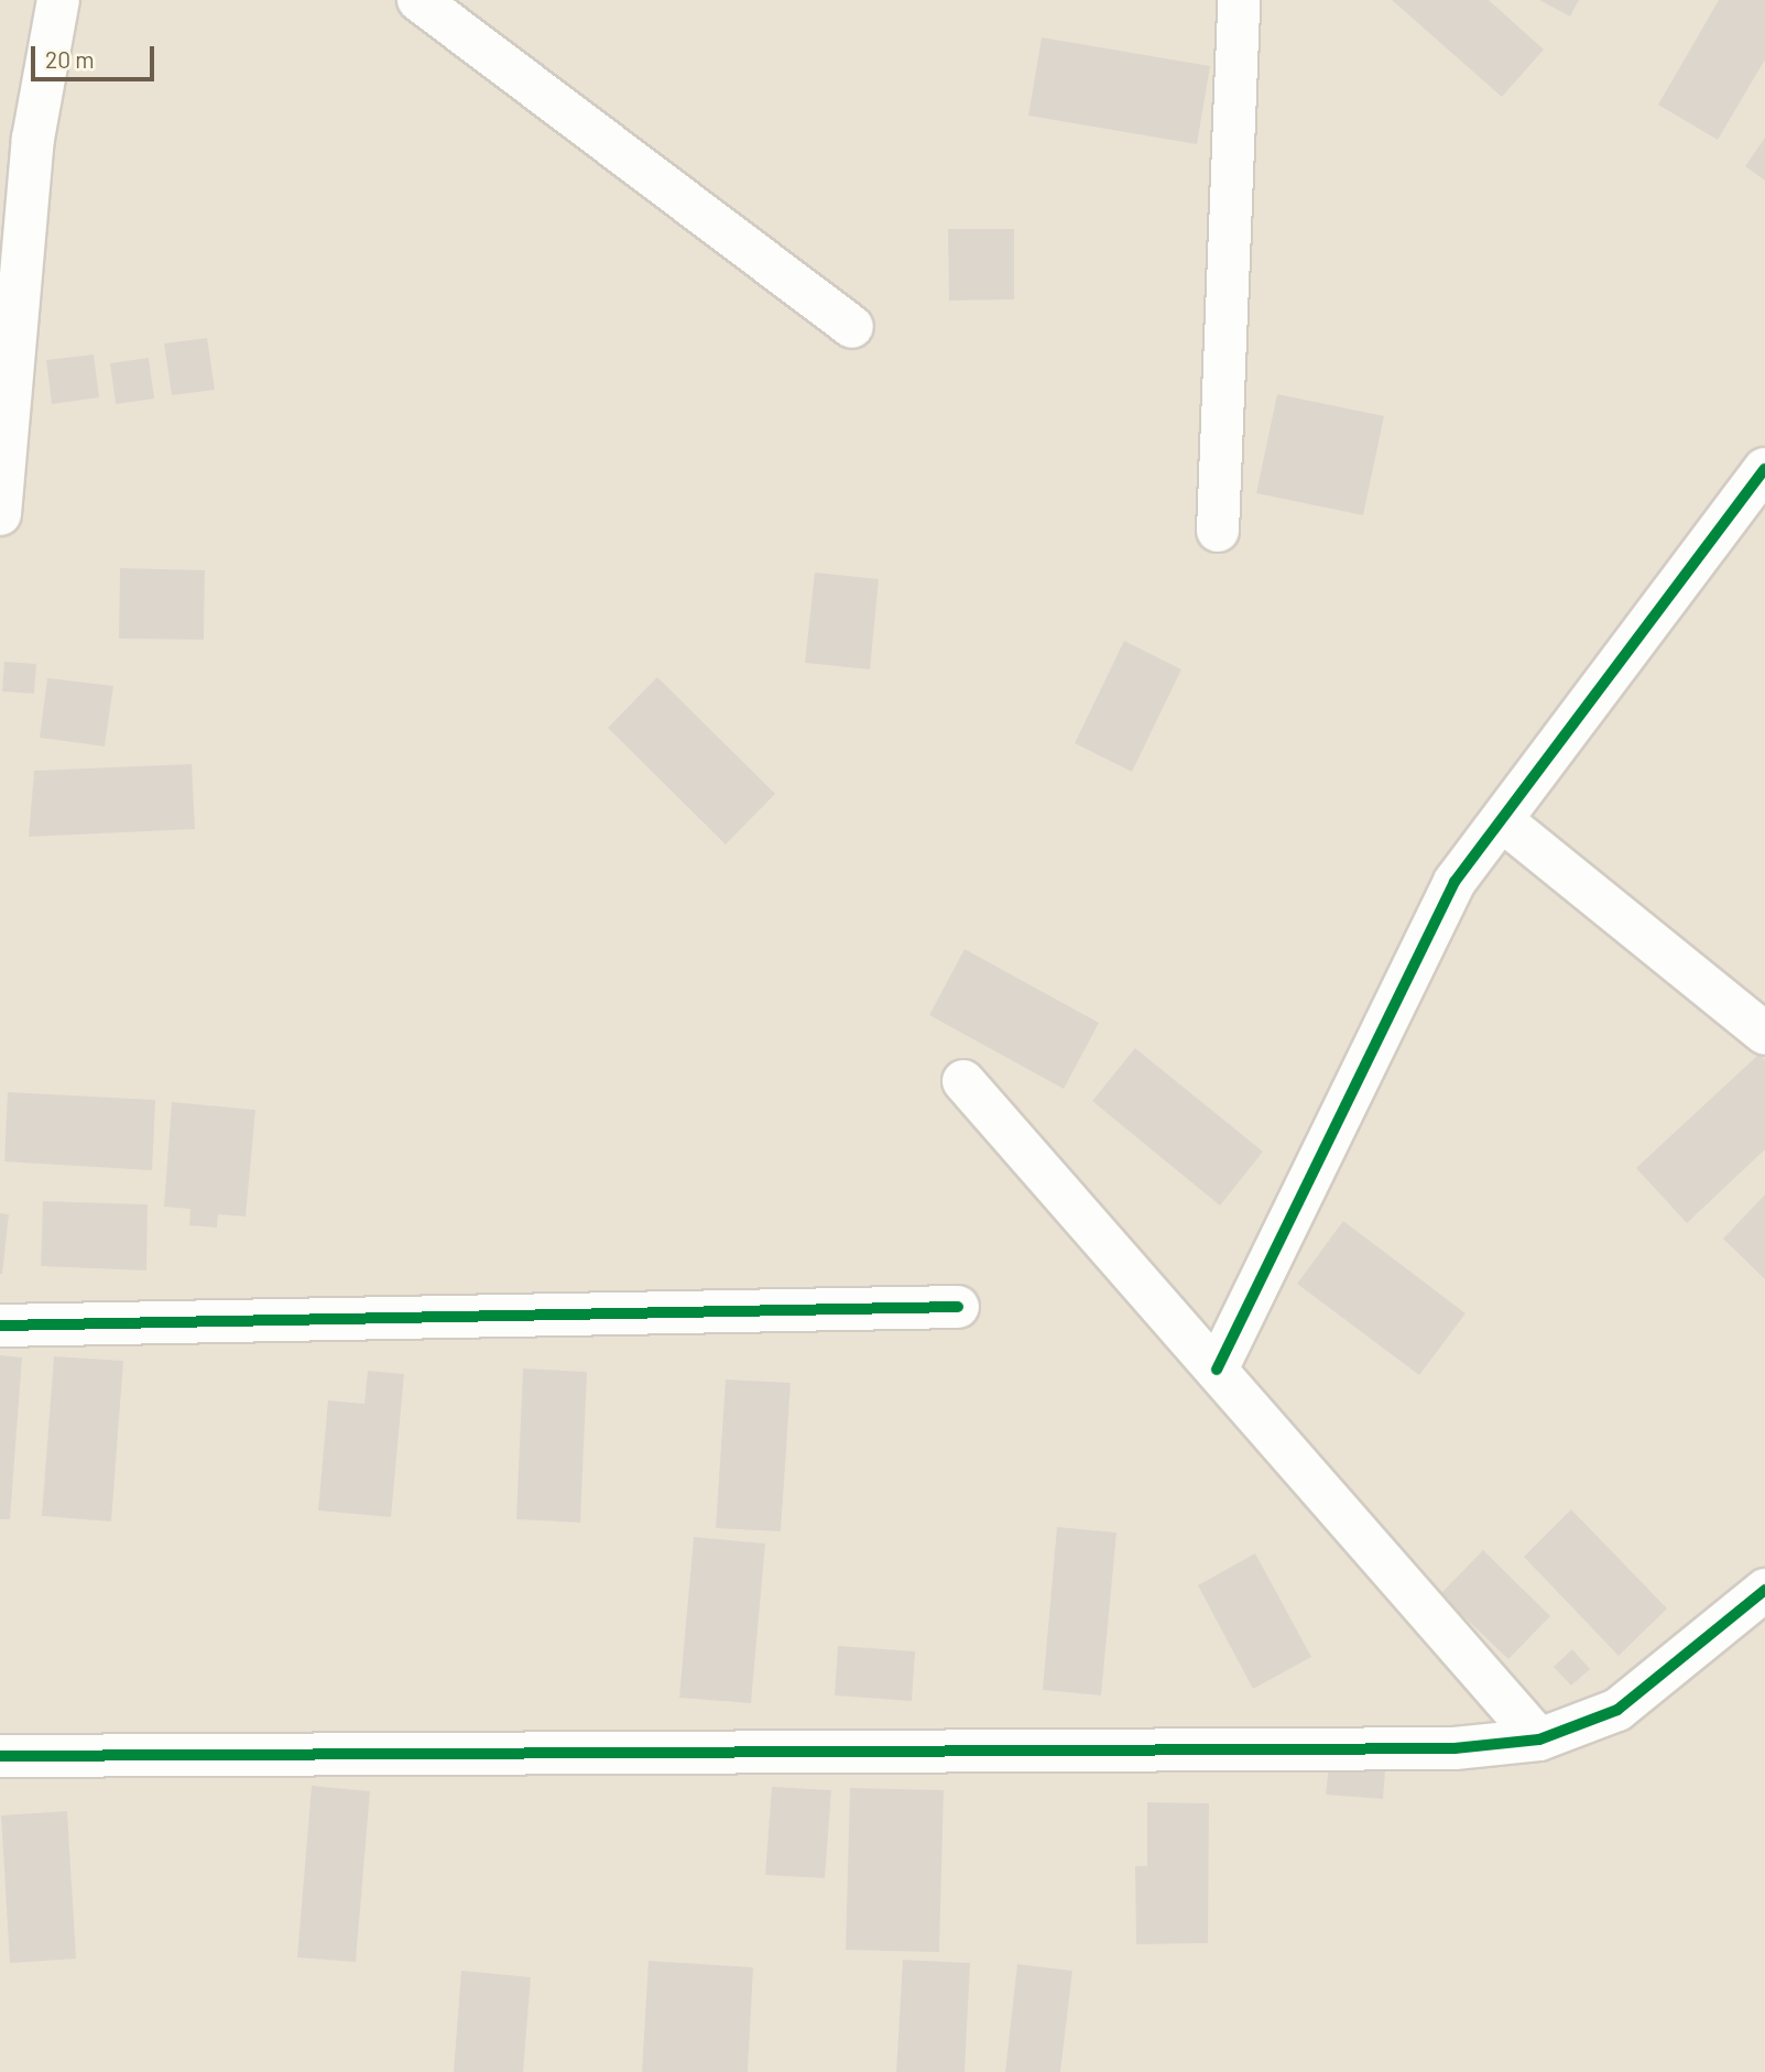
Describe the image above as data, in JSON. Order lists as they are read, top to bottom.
{
  "scale_bar": "20 m"
}
